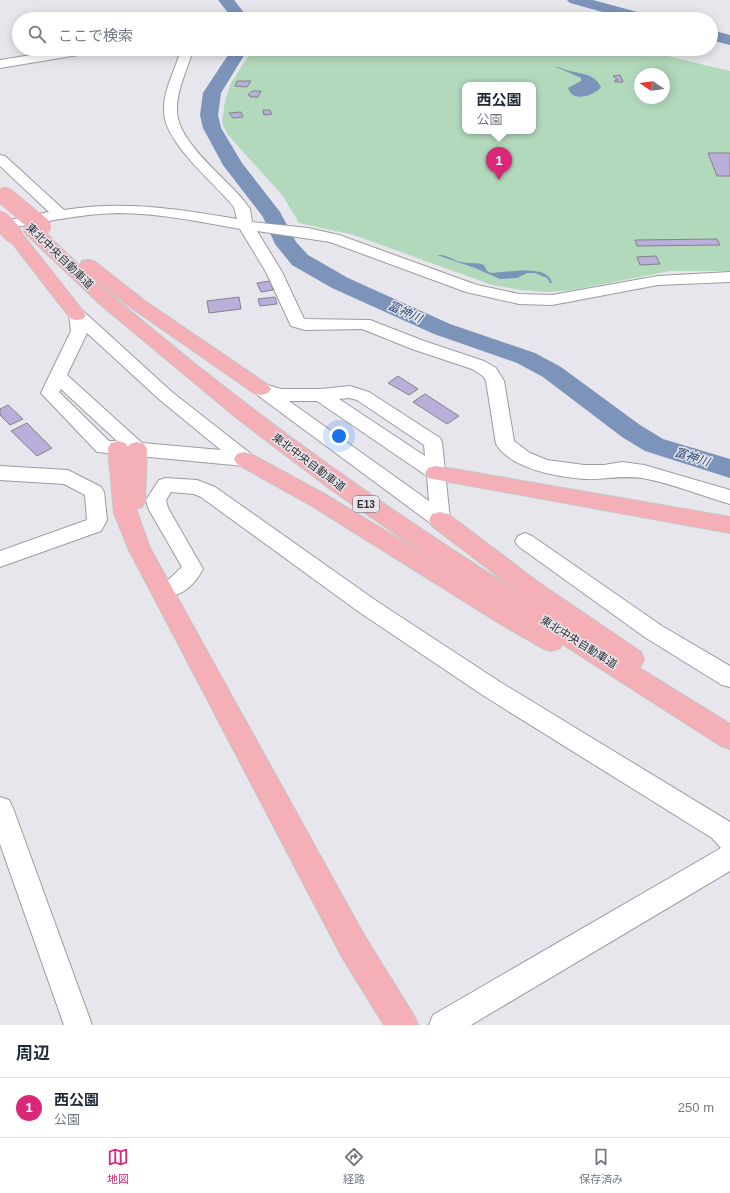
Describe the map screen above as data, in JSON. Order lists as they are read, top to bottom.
{
  "streets": {
    "highway": ["東北中央自動車道", "E13"]
  },
  "water": ["富神川"],
  "north": "left",
  "page": {
    "search": "ここで検索",
    "popup": ["西公園", "公園"],
    "pins": "1",
    "heading": "周辺",
    "list": [
      {
        "mark": "1",
        "name": "西公園",
        "note": "公園",
        "value": "250 m"
      }
    ],
    "nav": ["地図", "経路", "保存済み"]
  }
}
